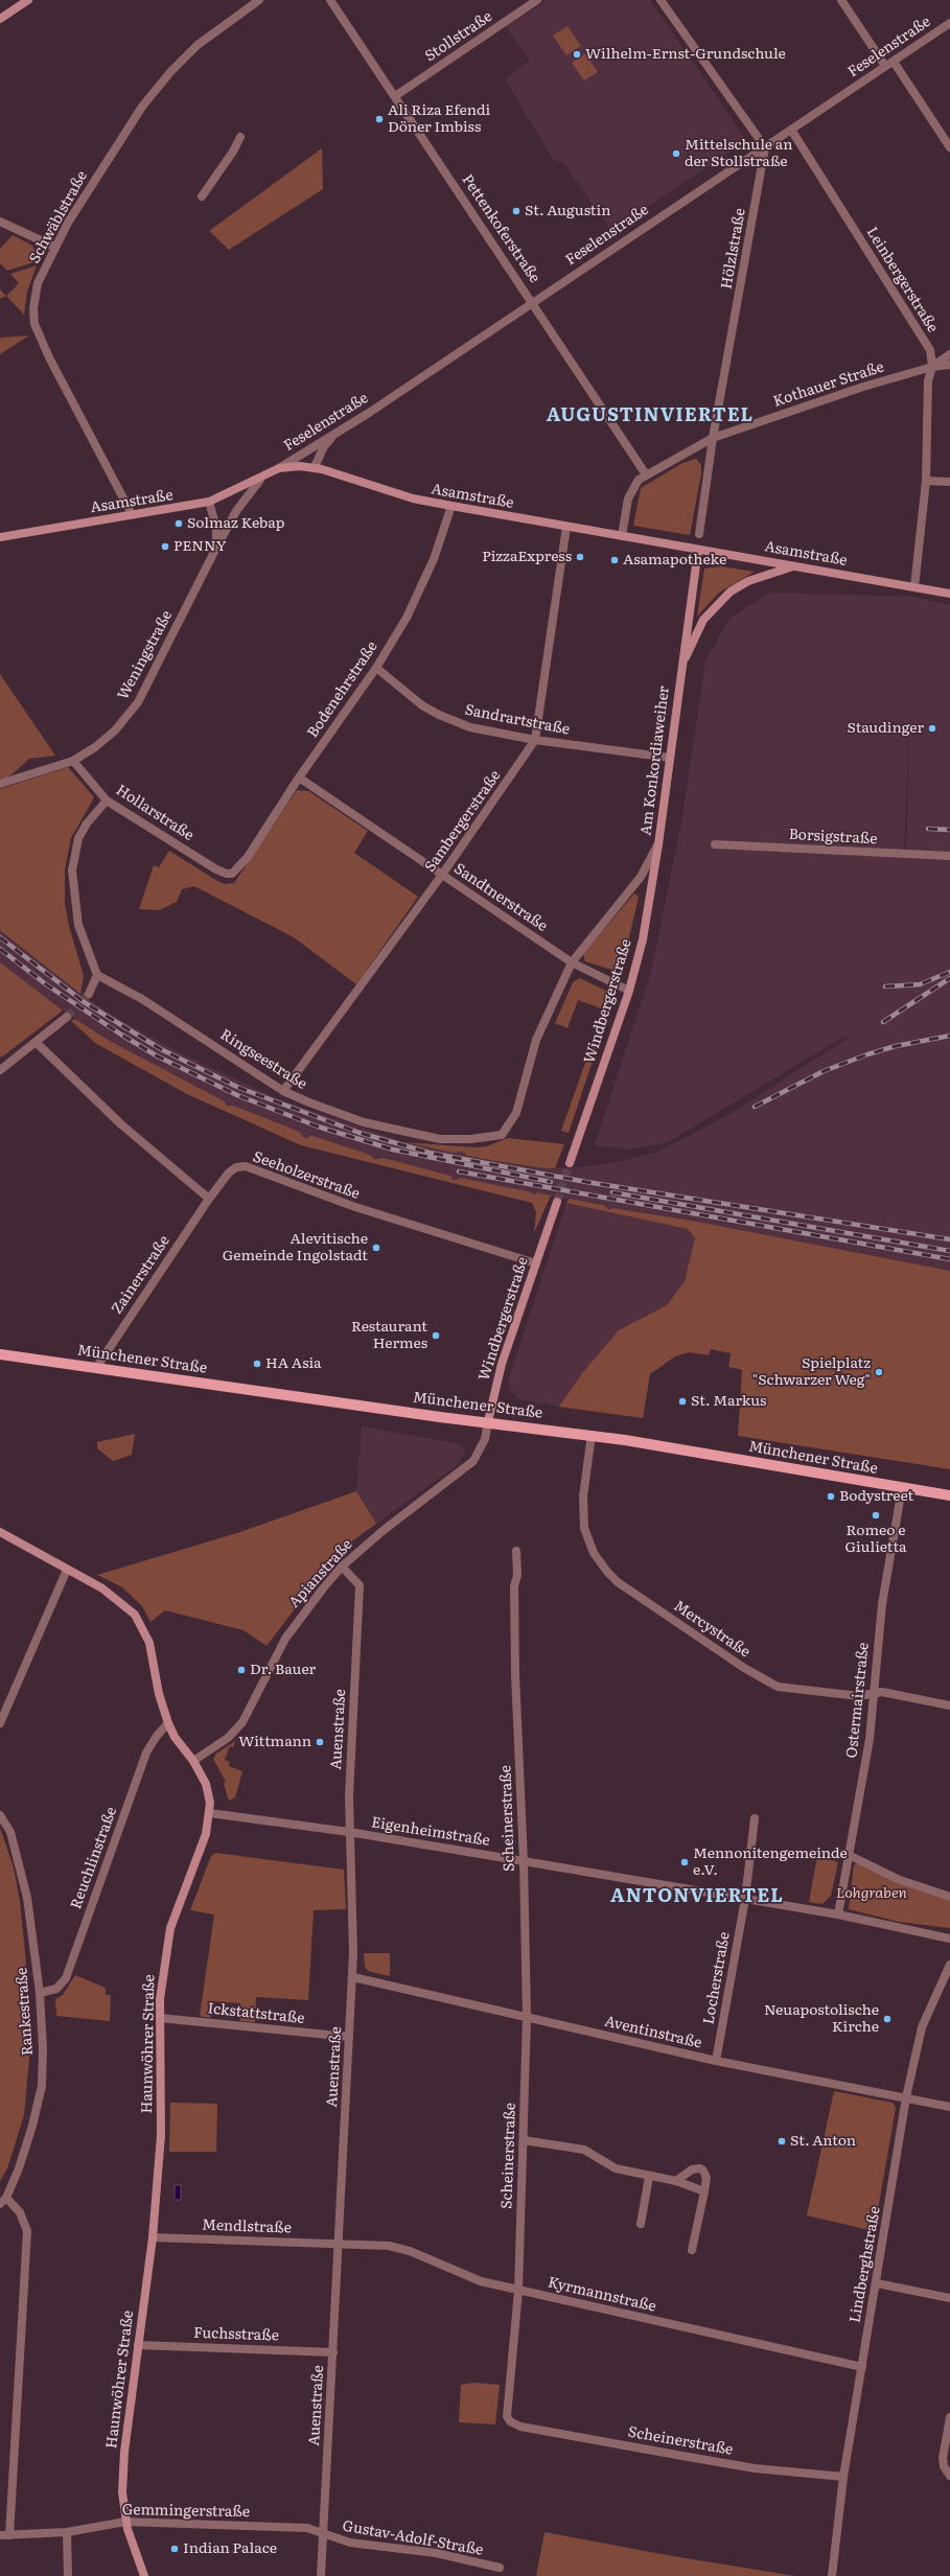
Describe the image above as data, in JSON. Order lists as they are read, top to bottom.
{
  "streets": {
    "main road": ["Münchener Straße"],
    "street": [
      "Stollstraße",
      "Feselenstraße",
      "Schwäblstraße",
      "Pettenkoferstraße",
      "Hölzlstraße",
      "Leinbergerstraße",
      "Kothauer Straße",
      "Asamstraße",
      "Weningstraße",
      "Bodenehrstraße",
      "Sandrartstraße",
      "Am Konkordiaweiher",
      "Hollarstraße",
      "Sambergerstraße",
      "Borsigstraße",
      "Sandtnerstraße",
      "Windbergerstraße",
      "Ringseestraße",
      "Seeholzerstraße",
      "Zainerstraße",
      "Apianstraße",
      "Mercystraße",
      "Ostermairstraße",
      "Auenstraße",
      "Scheinerstraße",
      "Eigenheimstraße",
      "Reuchlinstraße",
      "Locherstraße",
      "Rankestraße",
      "Ickstattstraße",
      "Aventinstraße",
      "Haunwöhrer Straße",
      "Mendlstraße",
      "Lindberghstraße",
      "Kyrmannstraße",
      "Fuchsstraße",
      "Gemmingerstraße",
      "Gustav-Adolf-Straße"
    ]
  },
  "crossings": [
    ["Stollstraße", "Pettenkoferstraße"],
    ["Feselenstraße", "Pettenkoferstraße"],
    ["Feselenstraße", "Hölzlstraße"],
    ["Feselenstraße", "Leinbergerstraße"],
    ["Feselenstraße", "Asamstraße"],
    ["Schwäblstraße", "Asamstraße"],
    ["Pettenkoferstraße", "Kothauer Straße"],
    ["Hölzlstraße", "Kothauer Straße"],
    ["Leinbergerstraße", "Kothauer Straße"],
    ["Leinbergerstraße", "Asamstraße"],
    ["Kothauer Straße", "Asamstraße"],
    ["Asamstraße", "Weningstraße"],
    ["Asamstraße", "Bodenehrstraße"],
    ["Asamstraße", "Am Konkordiaweiher"],
    ["Asamstraße", "Sambergerstraße"],
    ["Weningstraße", "Hollarstraße"],
    ["Bodenehrstraße", "Sandrartstraße"],
    ["Bodenehrstraße", "Hollarstraße"],
    ["Bodenehrstraße", "Sandtnerstraße"],
    ["Sandrartstraße", "Am Konkordiaweiher"],
    ["Sandrartstraße", "Sambergerstraße"],
    ["Am Konkordiaweiher", "Sandtnerstraße"],
    ["Am Konkordiaweiher", "Windbergerstraße"],
    ["Am Konkordiaweiher", "Ringseestraße"],
    ["Sambergerstraße", "Sandtnerstraße"],
    ["Sambergerstraße", "Ringseestraße"],
    ["Sandtnerstraße", "Windbergerstraße"],
    ["Windbergerstraße", "Seeholzerstraße"],
    ["Windbergerstraße", "Münchener Straße"],
    ["Windbergerstraße", "Apianstraße"],
    ["Seeholzerstraße", "Zainerstraße"],
    ["Zainerstraße", "Münchener Straße"],
    ["Münchener Straße", "Apianstraße"],
    ["Münchener Straße", "Mercystraße"],
    ["Münchener Straße", "Ostermairstraße"],
    ["Apianstraße", "Auenstraße"],
    ["Apianstraße", "Haunwöhrer Straße"],
    ["Mercystraße", "Ostermairstraße"],
    ["Ostermairstraße", "Eigenheimstraße"],
    ["Auenstraße", "Eigenheimstraße"],
    ["Auenstraße", "Ickstattstraße"],
    ["Auenstraße", "Aventinstraße"],
    ["Auenstraße", "Mendlstraße"],
    ["Auenstraße", "Kyrmannstraße"],
    ["Auenstraße", "Fuchsstraße"],
    ["Auenstraße", "Gemmingerstraße"],
    ["Auenstraße", "Gustav-Adolf-Straße"],
    ["Scheinerstraße", "Eigenheimstraße"],
    ["Scheinerstraße", "Aventinstraße"],
    ["Scheinerstraße", "Lindberghstraße"],
    ["Scheinerstraße", "Kyrmannstraße"],
    ["Eigenheimstraße", "Locherstraße"],
    ["Eigenheimstraße", "Haunwöhrer Straße"],
    ["Reuchlinstraße", "Rankestraße"],
    ["Reuchlinstraße", "Haunwöhrer Straße"],
    ["Locherstraße", "Aventinstraße"],
    ["Ickstattstraße", "Haunwöhrer Straße"],
    ["Aventinstraße", "Lindberghstraße"],
    ["Haunwöhrer Straße", "Mendlstraße"],
    ["Haunwöhrer Straße", "Fuchsstraße"],
    ["Haunwöhrer Straße", "Gemmingerstraße"],
    ["Mendlstraße", "Kyrmannstraße"],
    ["Lindberghstraße", "Kyrmannstraße"],
    ["Gemmingerstraße", "Gustav-Adolf-Straße"]
  ],
  "districts": ["AUGUSTINVIERTEL", "ANTONVIERTEL"],
  "parks": ["Lohgraben"],
  "places": [
    "Wilhelm-Ernst-Grundschule",
    "Ali Riza Efendi Döner Imbiss",
    "Mittelschule an der Stollstraße",
    "St. Augustin",
    "Solmaz Kebap",
    "PENNY",
    "PizzaExpress",
    "Asamapotheke",
    "Staudinger",
    "Alevitische Gemeinde Ingolstadt",
    "Restaurant Hermes",
    "HA Asia",
    "Spielplatz \"Schwarzer Weg\"",
    "St. Markus",
    "Bodystreet",
    "Romeo e Giulietta",
    "Dr. Bauer",
    "Wittmann",
    "Mennonitengemeinde e.V.",
    "Neuapostolische Kirche",
    "St. Anton",
    "Indian Palace"
  ]
}
